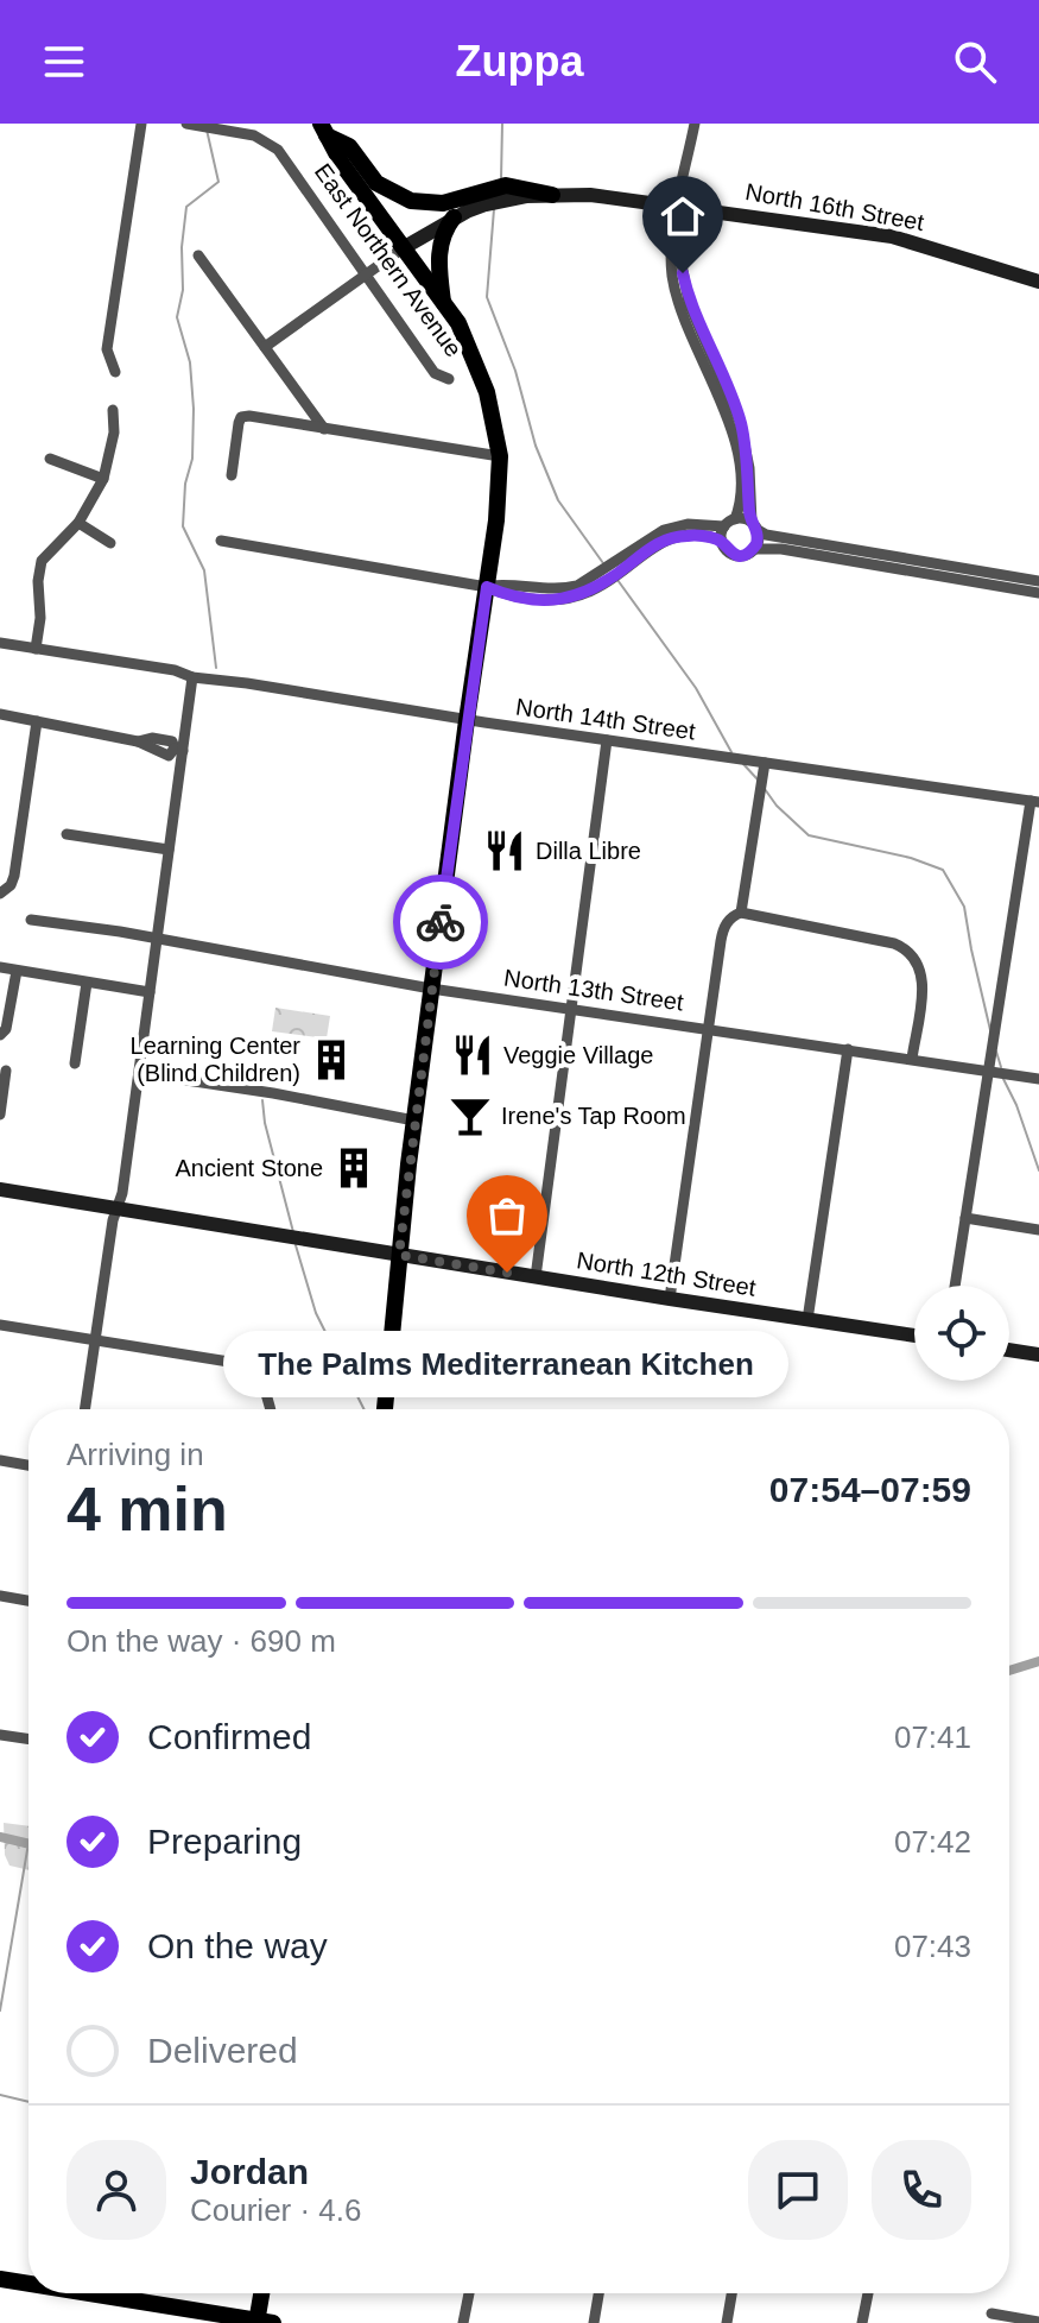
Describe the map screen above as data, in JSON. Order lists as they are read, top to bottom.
{
  "streets": {
    "main road": ["East Northern Avenue"],
    "street": [
      "North 16th Street",
      "North 14th Street",
      "North 13th Street",
      "North 12th Street"
    ]
  },
  "crossings": [
    ["East Northern Avenue", "North 14th Street"],
    ["East Northern Avenue", "North 13th Street"],
    ["East Northern Avenue", "North 12th Street"]
  ],
  "places": {
    "restaurant": ["Dilla Libre", "Veggie Village"],
    "building": ["Learning Center (Blind Children)", "Ancient Stone"],
    "bar": ["Irene's Tap Room"],
    "other": ["The Palms Mediterranean Kitchen"]
  },
  "page": {
    "header": "Zuppa",
    "bubble": "The Palms Mediterranean Kitchen",
    "heading": ["4 min", "Arriving in", "07:54–07:59"],
    "panel": ["Jordan", "Courier · 4.6"],
    "bar": "On the way · 690 m",
    "list": [
      ["Confirmed", "07:41"],
      ["Preparing", "07:42"],
      ["On the way", "07:43"],
      "Delivered"
    ]
  }
}
